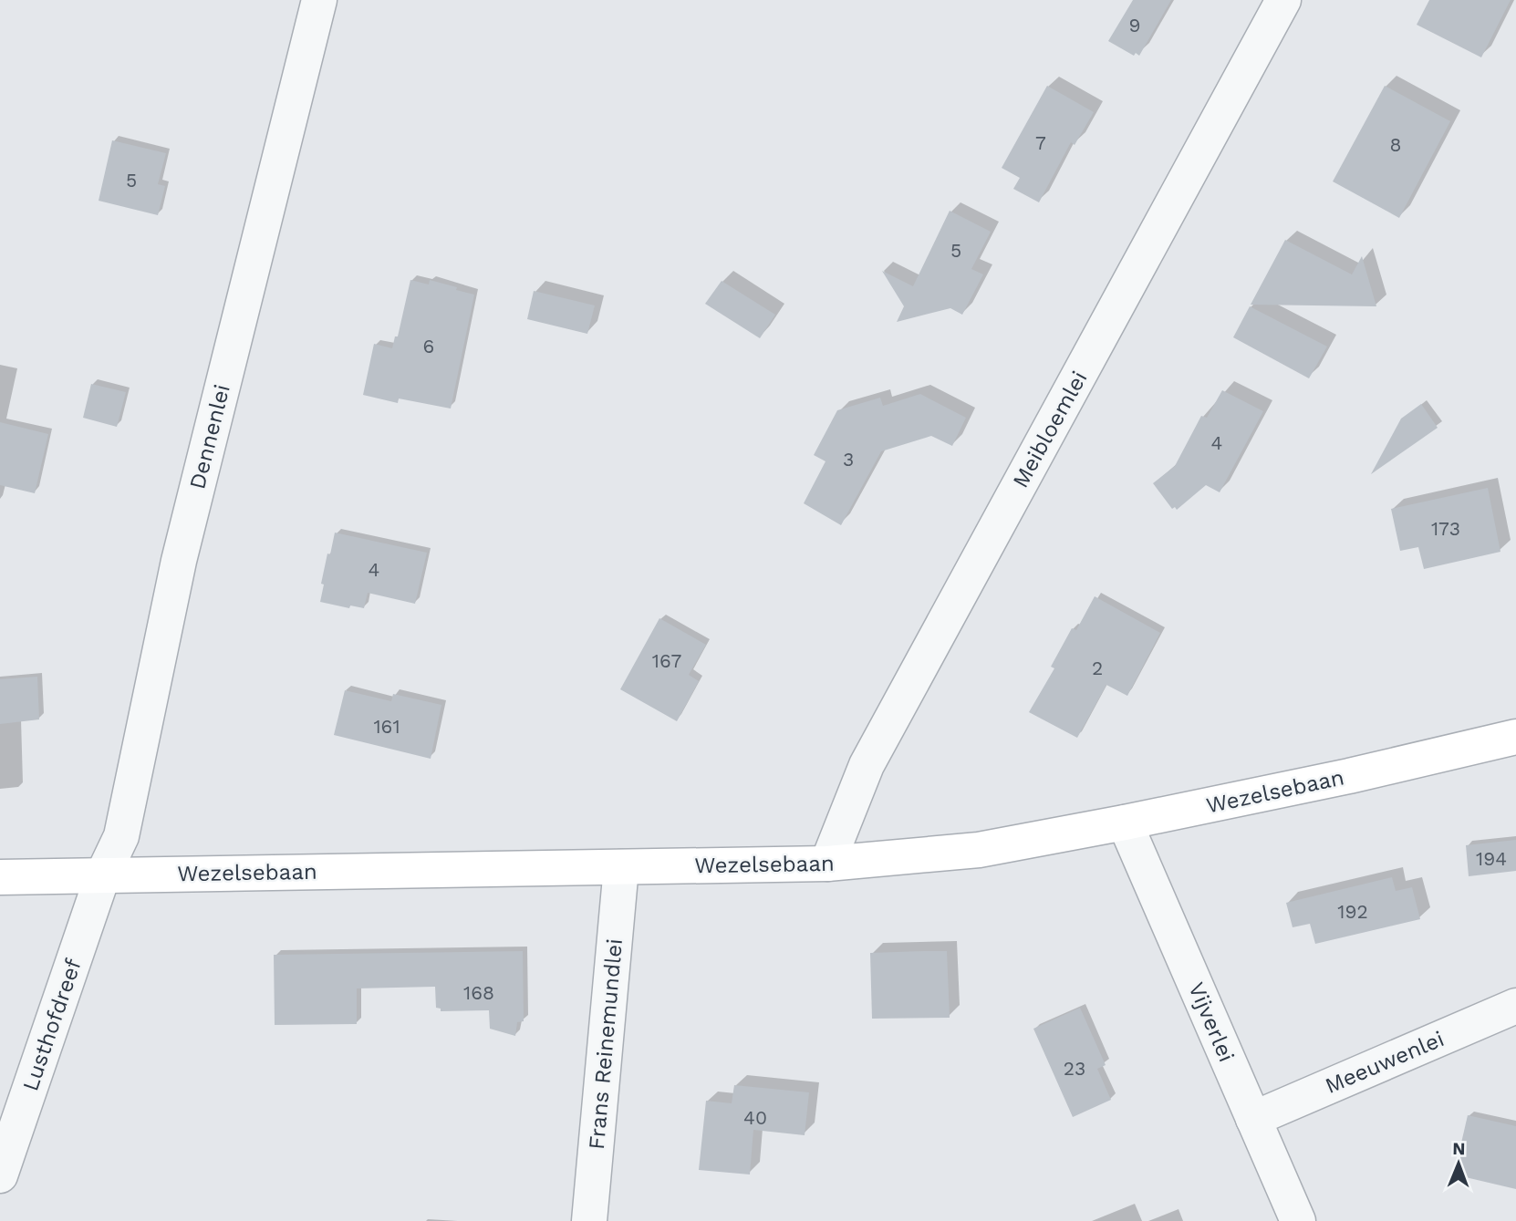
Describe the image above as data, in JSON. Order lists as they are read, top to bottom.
{
  "streets": {
    "street": [
      "Meibloemlei",
      "Dennenlei",
      "Wezelsebaan",
      "Vijverlei",
      "Lusthofdreef",
      "Frans Reinemundlei",
      "Meeuwenlei"
    ]
  },
  "crossings": [
    ["Meibloemlei", "Wezelsebaan"],
    ["Dennenlei", "Wezelsebaan"],
    ["Dennenlei", "Lusthofdreef"],
    ["Wezelsebaan", "Vijverlei"],
    ["Wezelsebaan", "Lusthofdreef"],
    ["Wezelsebaan", "Frans Reinemundlei"],
    ["Vijverlei", "Meeuwenlei"]
  ],
  "house_numbers": [
    "9",
    "7",
    "8",
    "5",
    "5",
    "6",
    "4",
    "3",
    "173",
    "4",
    "167",
    "2",
    "161",
    "194",
    "192",
    "168",
    "23",
    "40"
  ],
  "north": "top"
}
